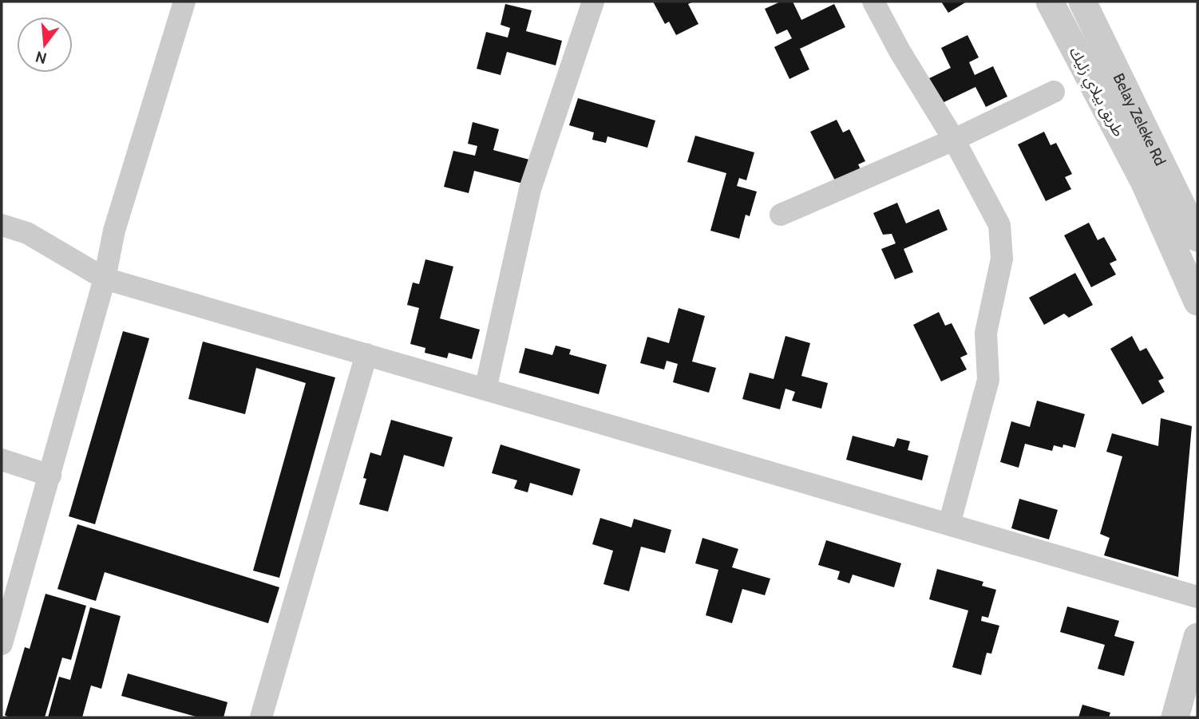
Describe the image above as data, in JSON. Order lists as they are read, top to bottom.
{
  "streets": {
    "street": ["طريق بيلاي زليك", "Belay Zeleke Rd"]
  },
  "crossings": [
    ["طريق بيلاي زليك", "Belay Zeleke Rd"]
  ],
  "north": "bottom"
}
